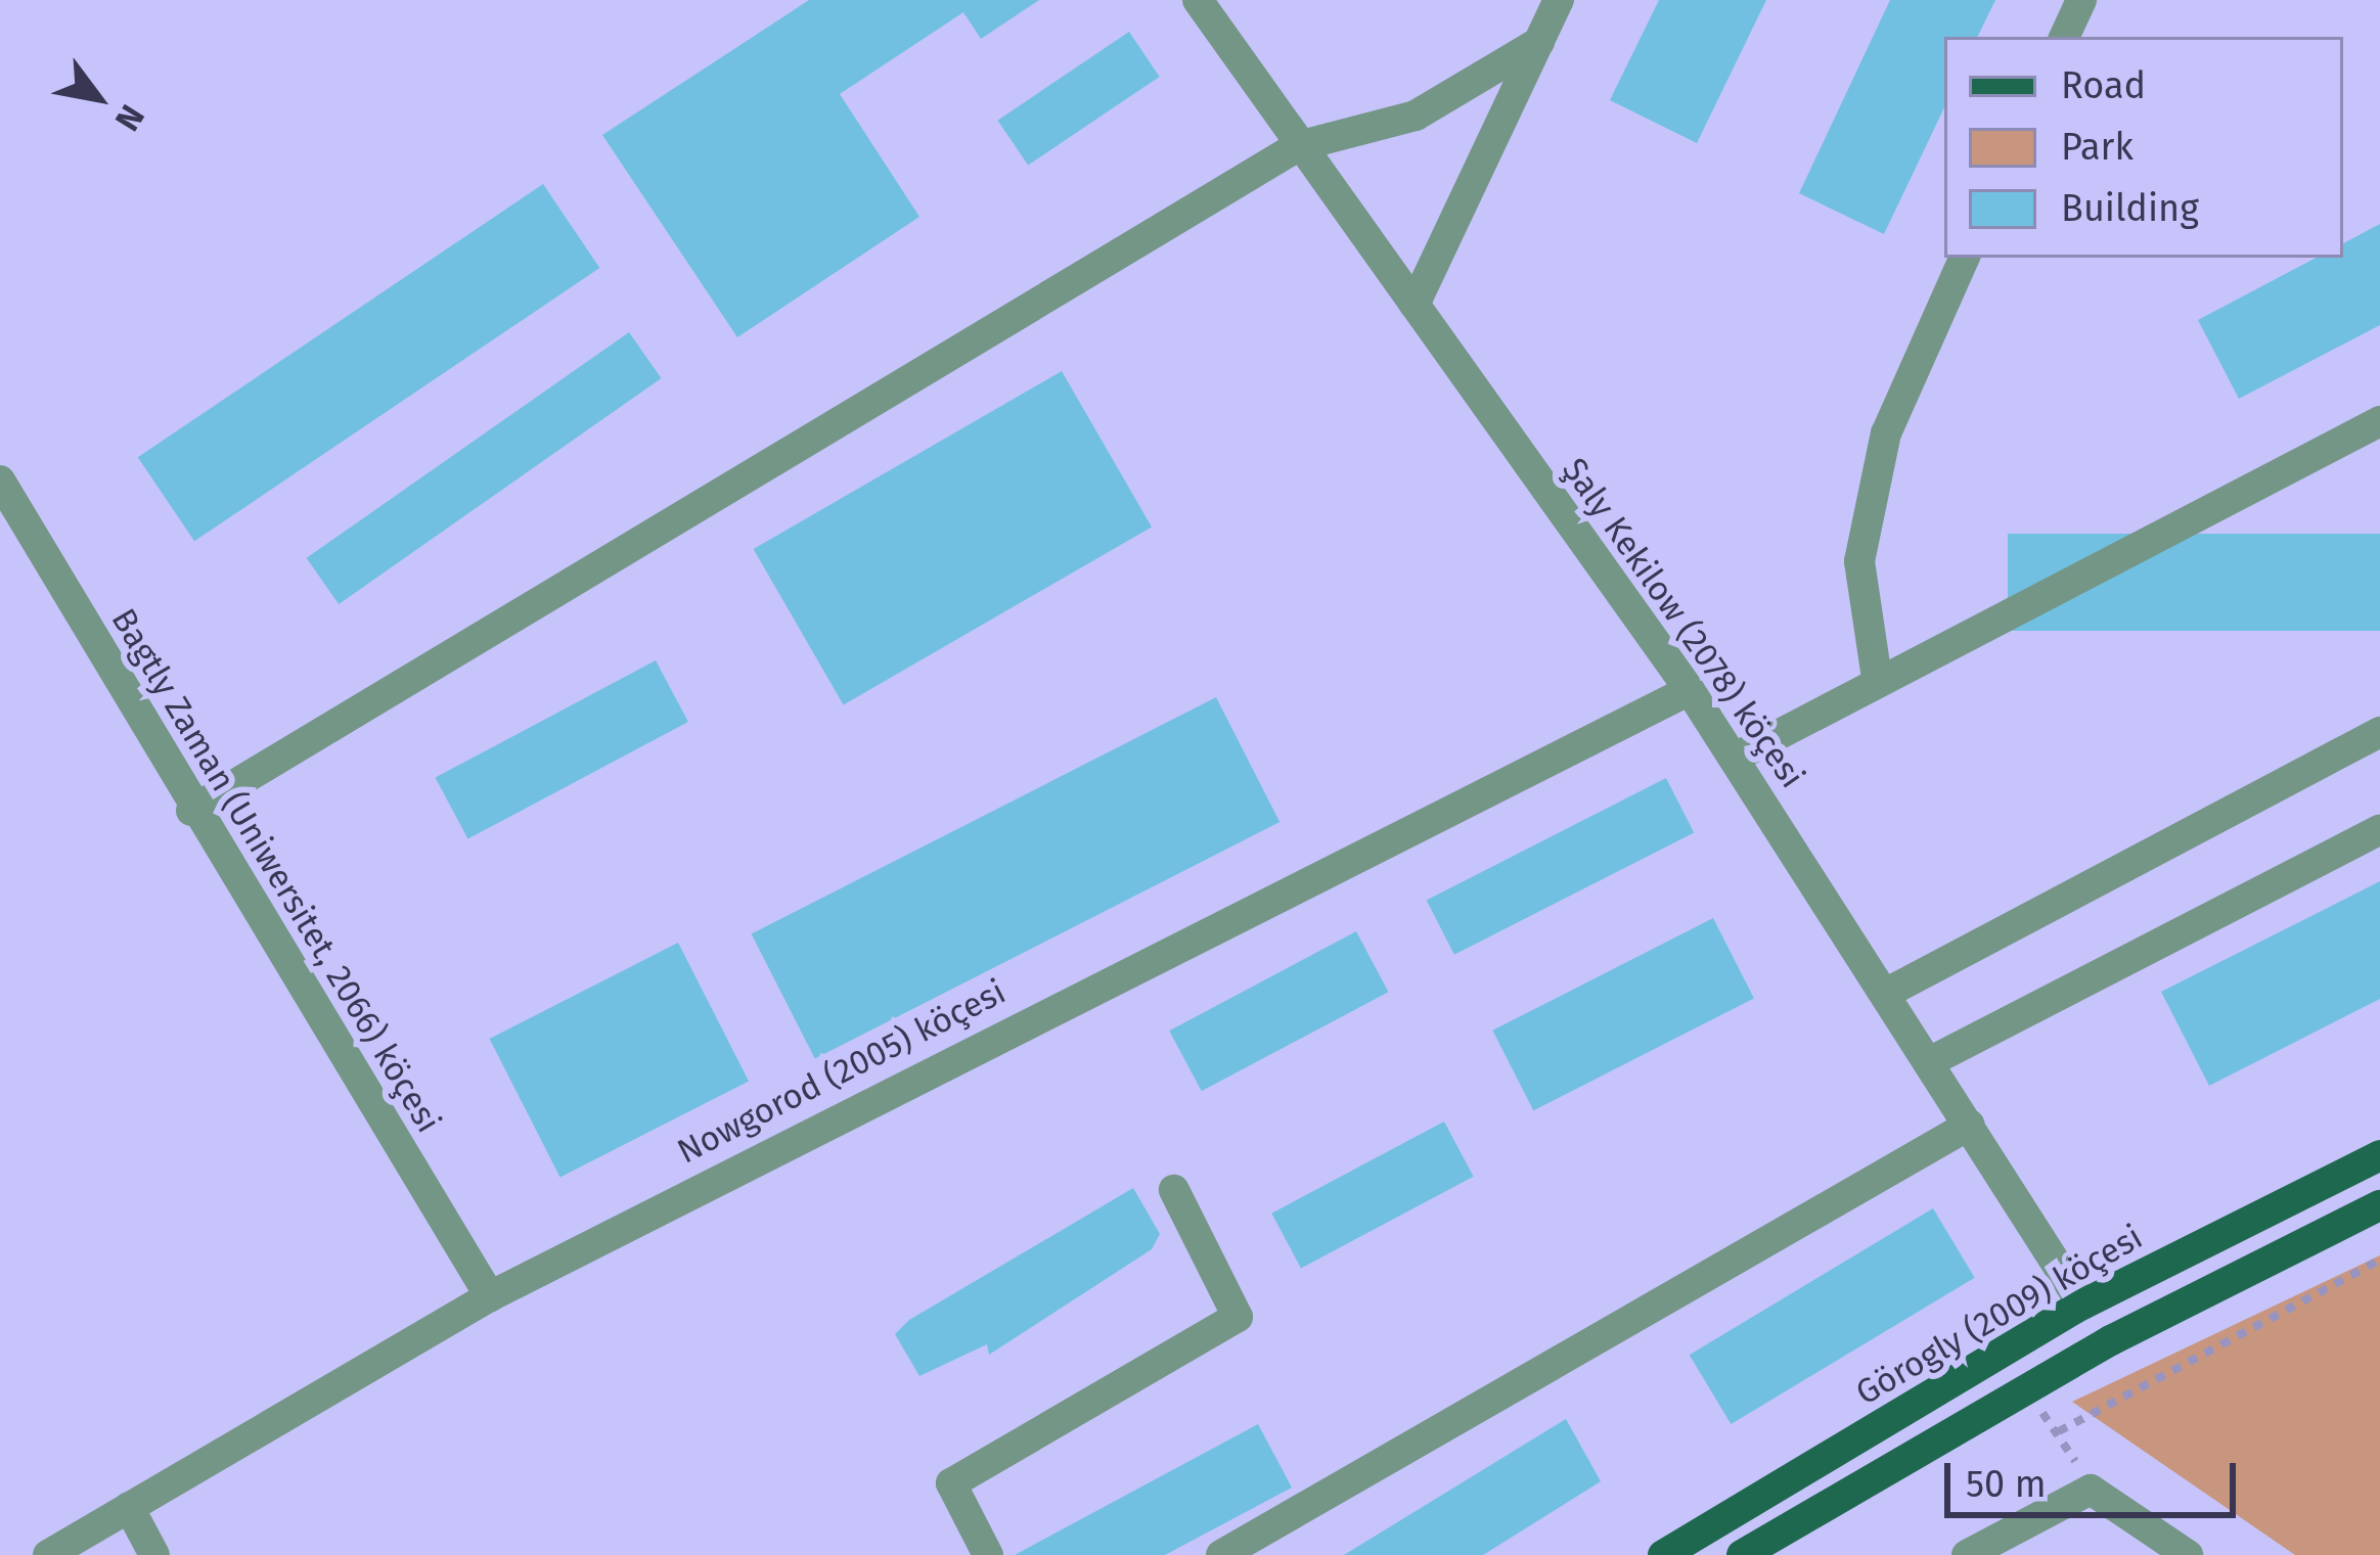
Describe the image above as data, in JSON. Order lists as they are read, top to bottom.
{
  "streets": {
    "main road": ["Görogly (2009) köçesi"],
    "street": ["Şaly Kekilow (2078) köçesi", "Bagtly Zaman (Uniwersitet, 2066) köçesi", "Nowgorod (2005) köçesi"]
  },
  "crossings": [
    ["Şaly Kekilow (2078) köçesi", "Nowgorod (2005) köçesi"],
    ["Şaly Kekilow (2078) köçesi", "Görogly (2009) köçesi"],
    ["Bagtly Zaman (Uniwersitet, 2066) köçesi", "Nowgorod (2005) köçesi"]
  ],
  "legend": ["Road", "Park", "Building"],
  "scale_bar": "50 m",
  "north": "bottom right"
}
